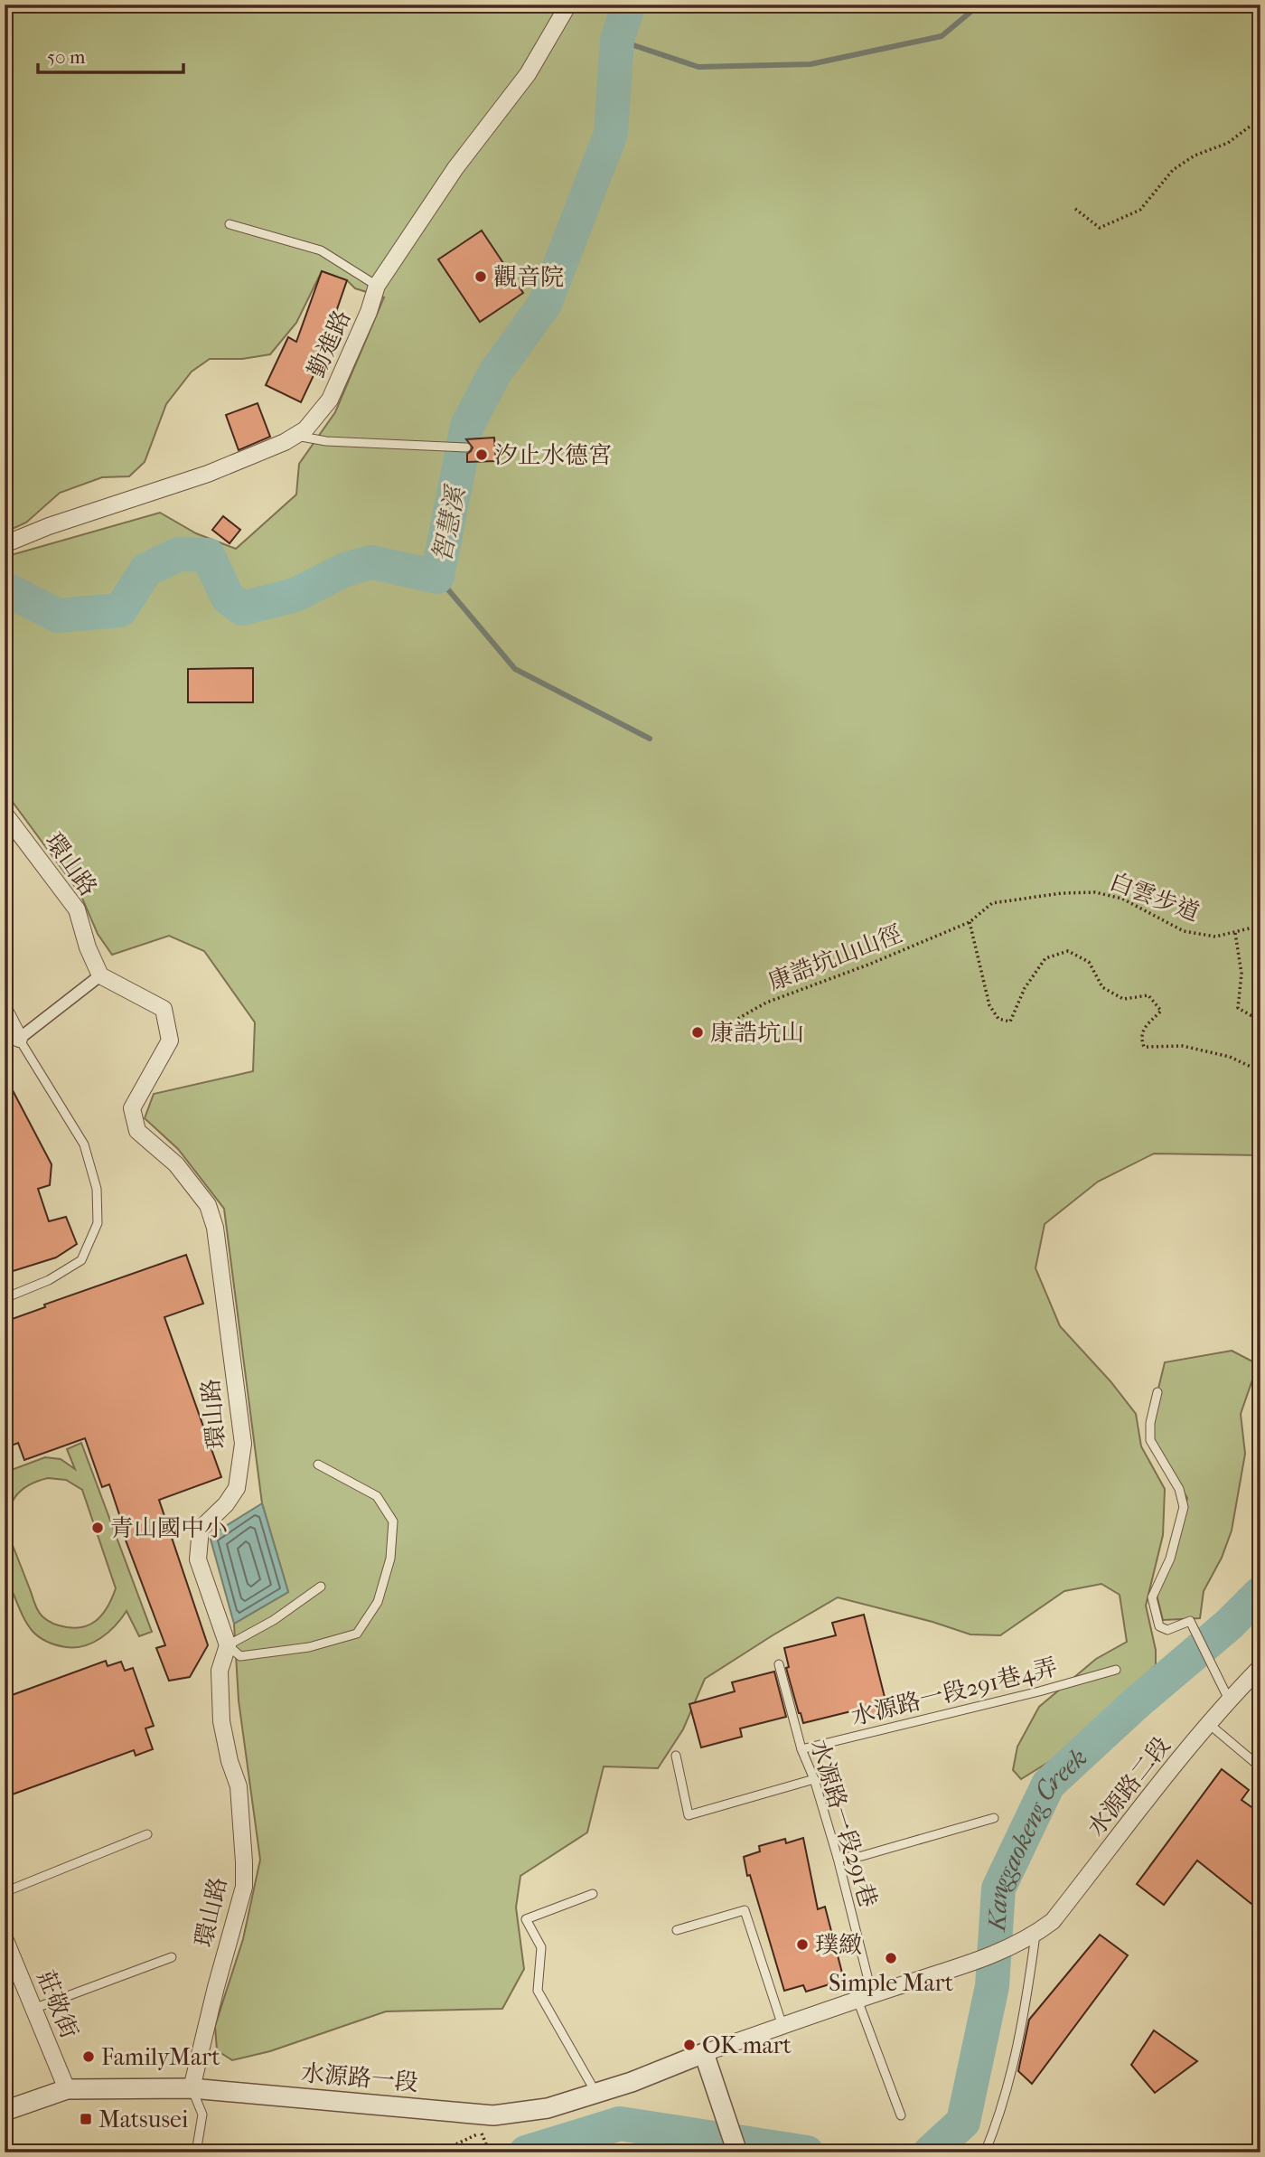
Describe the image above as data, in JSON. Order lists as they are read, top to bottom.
{
  "streets": {
    "street": [
      "勤進路",
      "環山路",
      "水源路二段",
      "莊敬街",
      "水源路一段"
    ],
    "lane": ["水源路一段291巷4弄", "水源路一段291巷"],
    "path": ["白雲步道", "康誥坑山山徑"]
  },
  "crossings": [
    ["環山路", "水源路一段"],
    ["白雲步道", "康誥坑山山徑"],
    ["水源路一段291巷4弄", "水源路一段291巷"],
    ["水源路二段", "水源路一段291巷"],
    ["莊敬街", "水源路一段"]
  ],
  "water": ["智慧溪", "Kanggaokeng Creek"],
  "places": {
    "other": [
      "觀音院",
      "汐止水德宮",
      "康誥坑山",
      "青山國中小",
      "璞緻",
      "Simple Mart",
      "OK mart",
      "FamilyMart"
    ],
    "transit": ["Matsusei"]
  },
  "scale_bar": "50 m"
}
